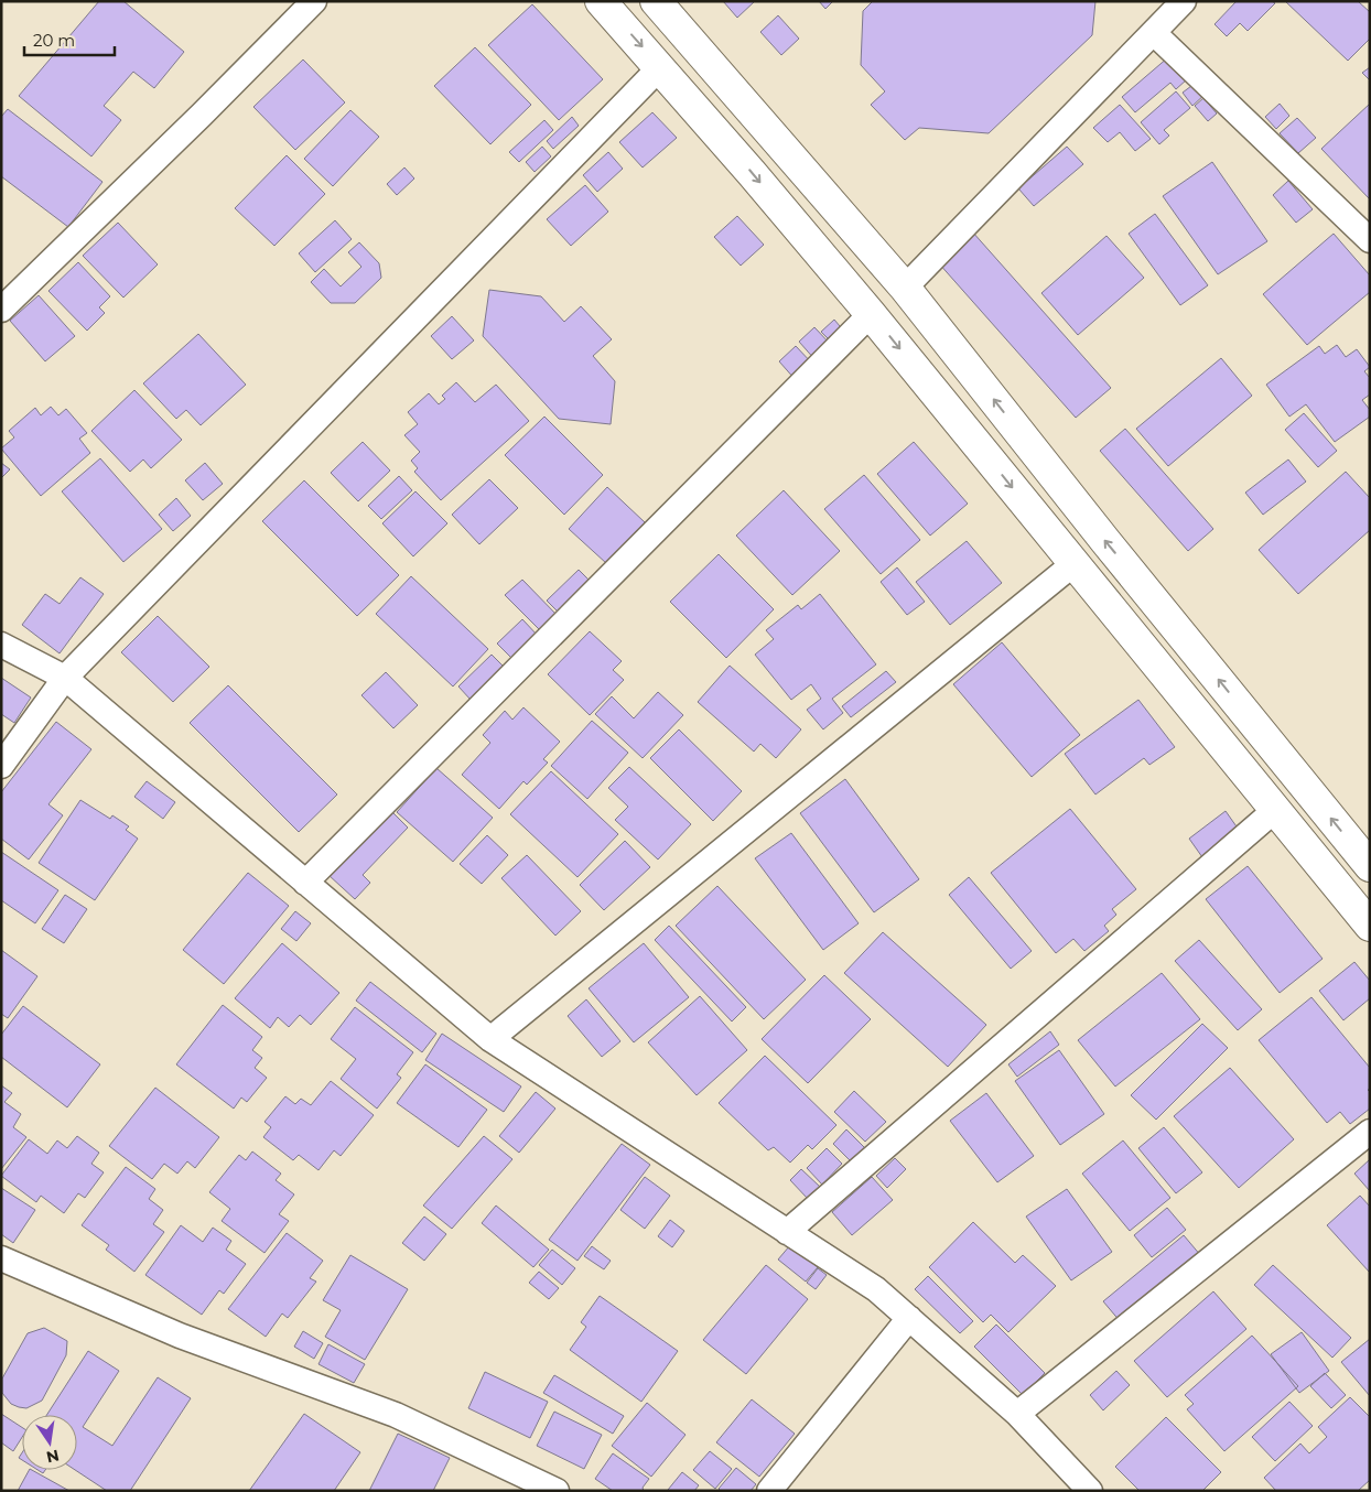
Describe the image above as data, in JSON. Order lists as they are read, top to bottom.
{
  "scale_bar": "20 m",
  "north": "bottom"
}
